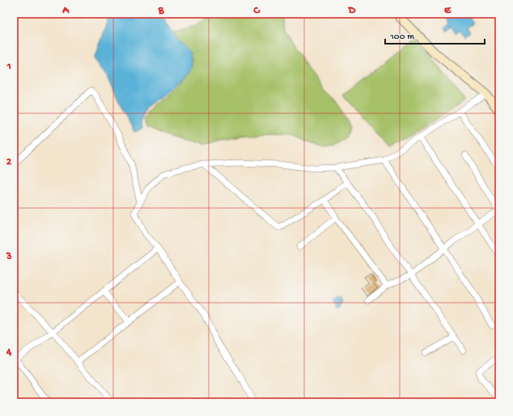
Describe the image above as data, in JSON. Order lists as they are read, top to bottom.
{
  "scale_bar": "100 m",
  "grid": {
    "columns": [
      "A",
      "B",
      "C",
      "D",
      "E"
    ],
    "rows": [
      "1",
      "2",
      "3",
      "4"
    ]
  }
}
